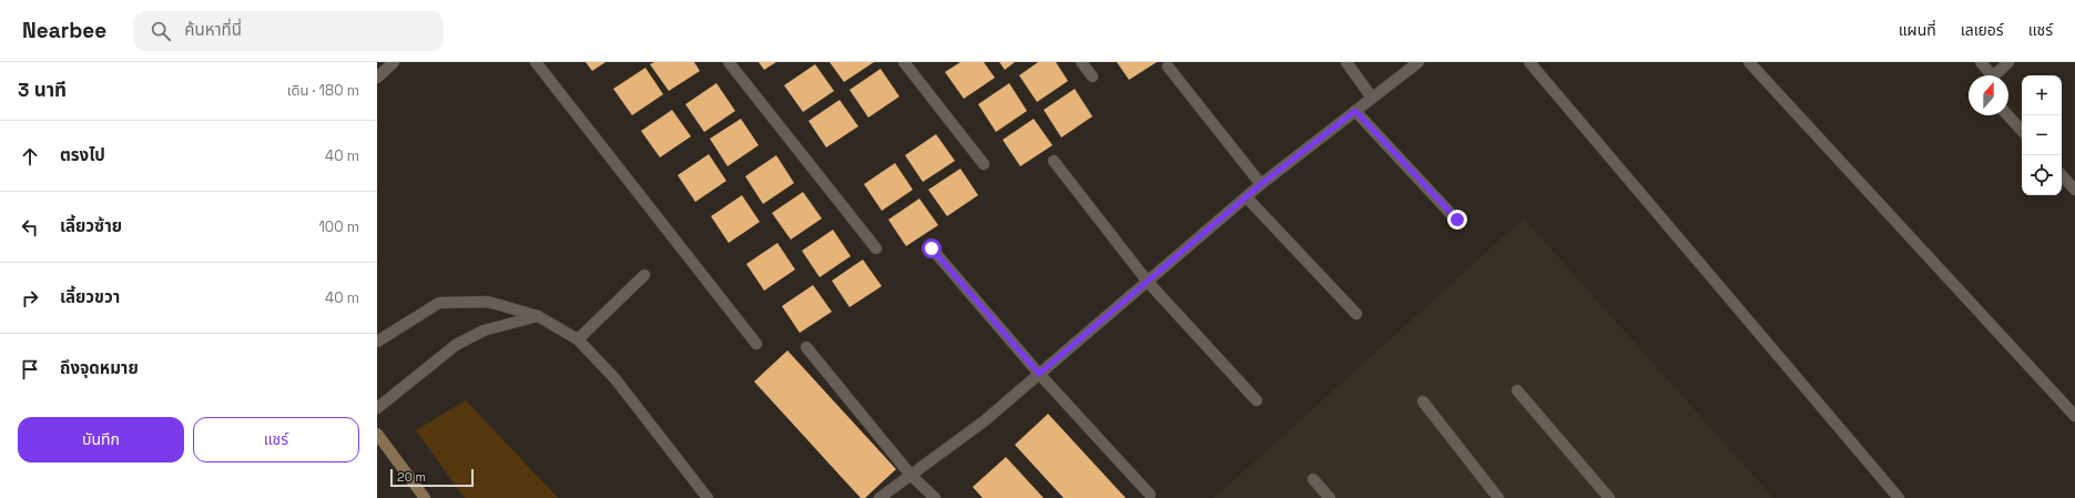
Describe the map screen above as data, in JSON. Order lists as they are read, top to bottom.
{
  "scale_bar": "20 m",
  "north": "top",
  "page": {
    "header": "Nearbee",
    "search": "ค้นหาที่นี่",
    "nav": ["แผนที่", "เลเยอร์", "แชร์"],
    "heading": ["3 นาที", "เดิน · 180 m"],
    "map_buttons": ["+", "−"],
    "list": [
      ["ตรงไป", "40 m"],
      ["เลี้ยวซ้าย", "100 m"],
      ["เลี้ยวขวา", "40 m"],
      "ถึงจุดหมาย"
    ],
    "buttons": ["บันทึก", "แชร์"],
    "scale": "20 m"
  }
}
